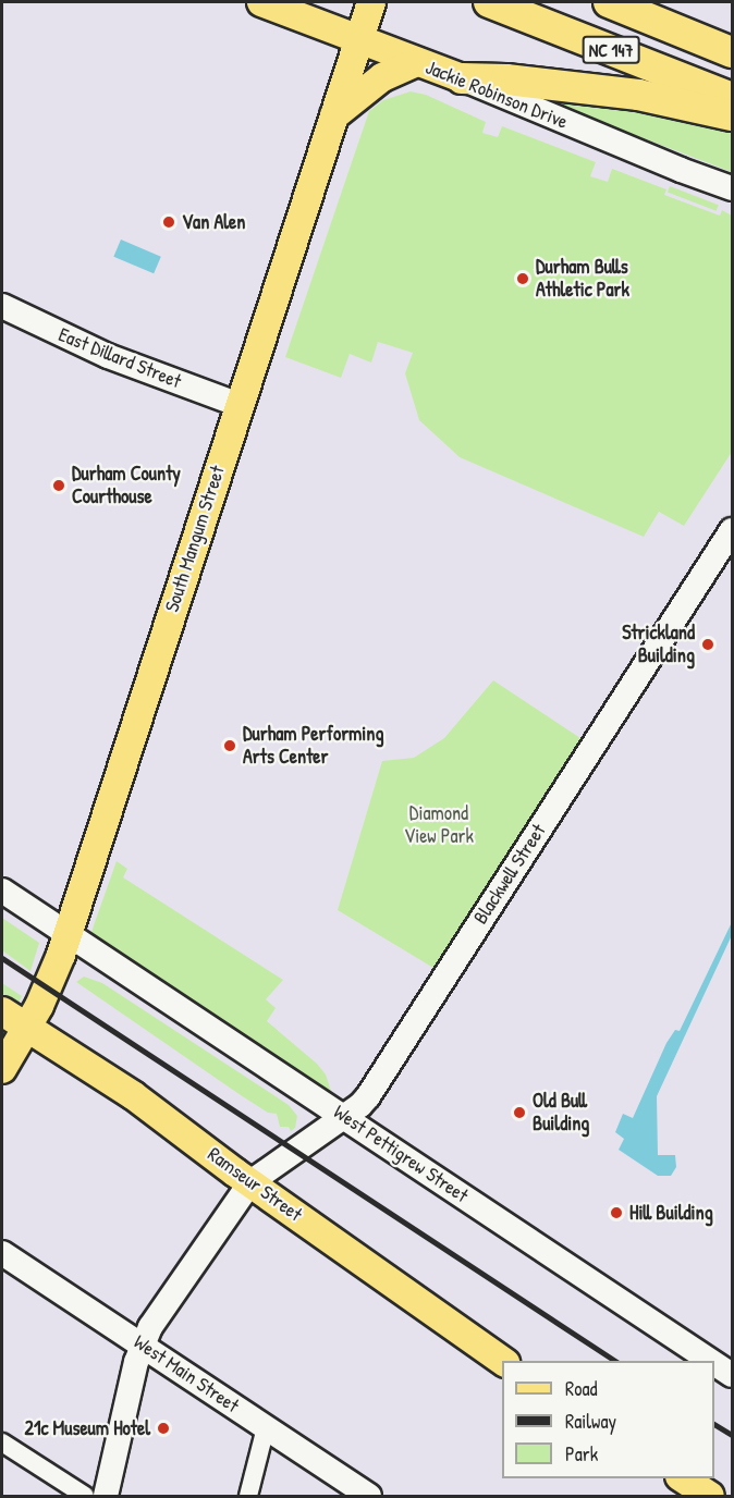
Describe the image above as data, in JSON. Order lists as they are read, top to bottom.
{
  "streets": {
    "highway": ["NC 147"],
    "main road": ["Jackie Robinson Drive", "South Mangum Street", "Ramseur Street"],
    "street": [
      "East Dillard Street",
      "Blackwell Street",
      "West Pettigrew Street",
      "West Main Street"
    ]
  },
  "crossings": [
    ["Jackie Robinson Drive", "South Mangum Street"],
    ["East Dillard Street", "South Mangum Street"],
    ["South Mangum Street", "West Pettigrew Street"],
    ["South Mangum Street", "Ramseur Street"],
    ["Blackwell Street", "West Pettigrew Street"],
    ["Blackwell Street", "Ramseur Street"]
  ],
  "parks": ["Diamond View Park"],
  "places": [
    "Van Alen",
    "Durham Bulls Athletic Park",
    "Durham County Courthouse",
    "Strickland Building",
    "Durham Performing Arts Center",
    "Old Bull Building",
    "Hill Building",
    "21c Museum Hotel"
  ],
  "legend": ["Road", "Railway", "Park"]
}
